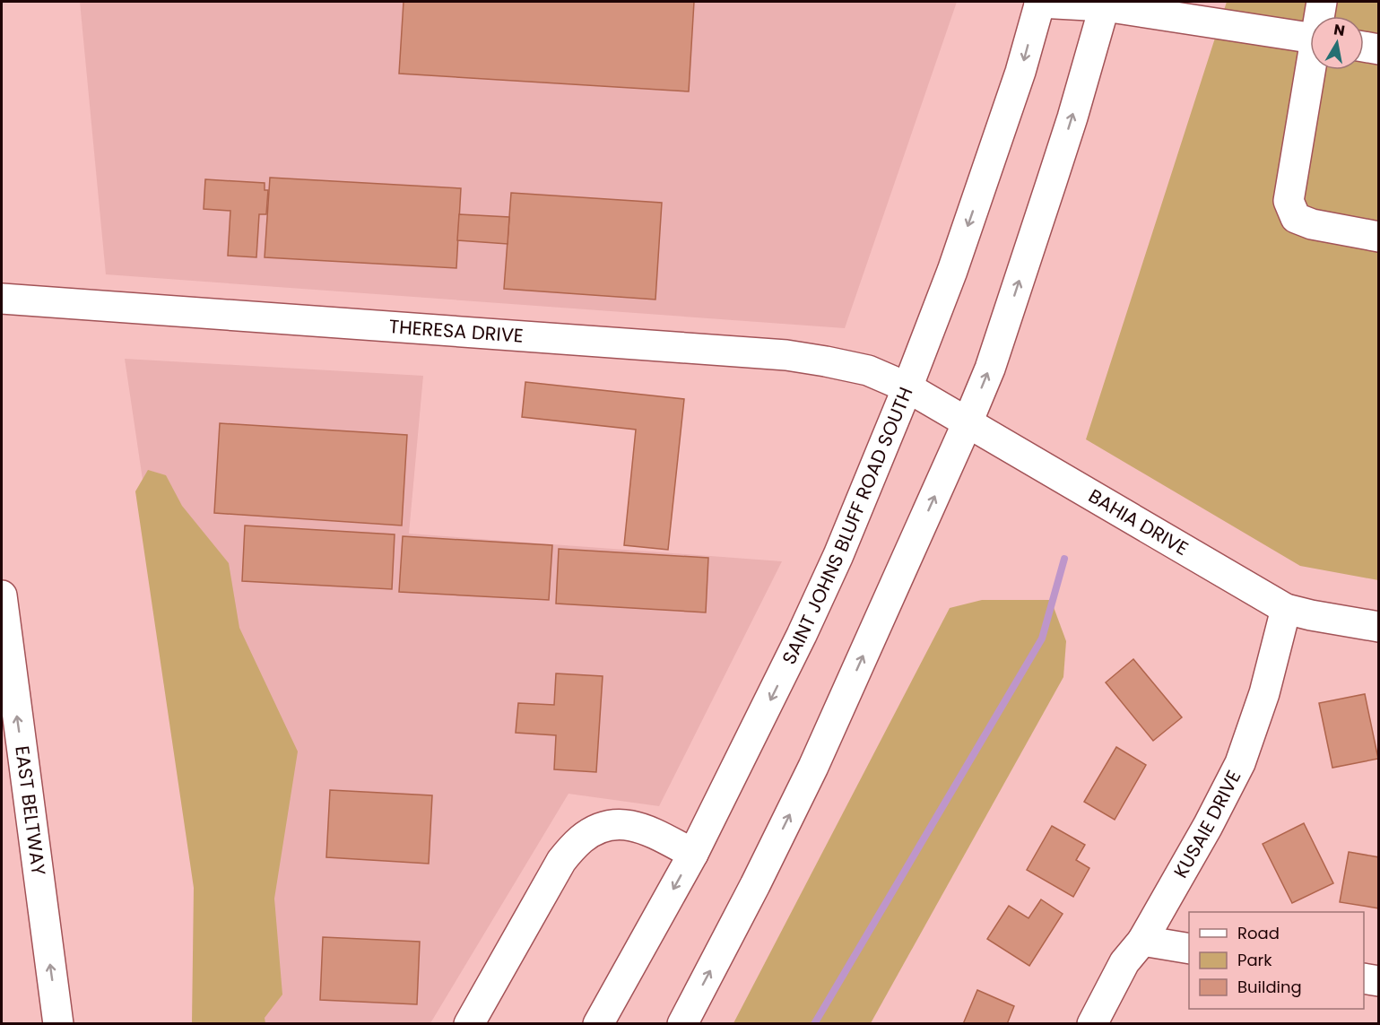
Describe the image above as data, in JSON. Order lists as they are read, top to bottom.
{
  "streets": {
    "main road": [
      "THERESA DRIVE",
      "BAHIA DRIVE",
      "SAINT JOHNS BLUFF ROAD SOUTH",
      "EAST BELTWAY",
      "KUSAIE DRIVE"
    ]
  },
  "crossings": [
    ["THERESA DRIVE", "BAHIA DRIVE"],
    ["THERESA DRIVE", "SAINT JOHNS BLUFF ROAD SOUTH"],
    ["BAHIA DRIVE", "SAINT JOHNS BLUFF ROAD SOUTH"],
    ["BAHIA DRIVE", "KUSAIE DRIVE"]
  ],
  "one_way": ["EAST BELTWAY"],
  "legend": ["Road", "Park", "Building"],
  "north": "top"
}
